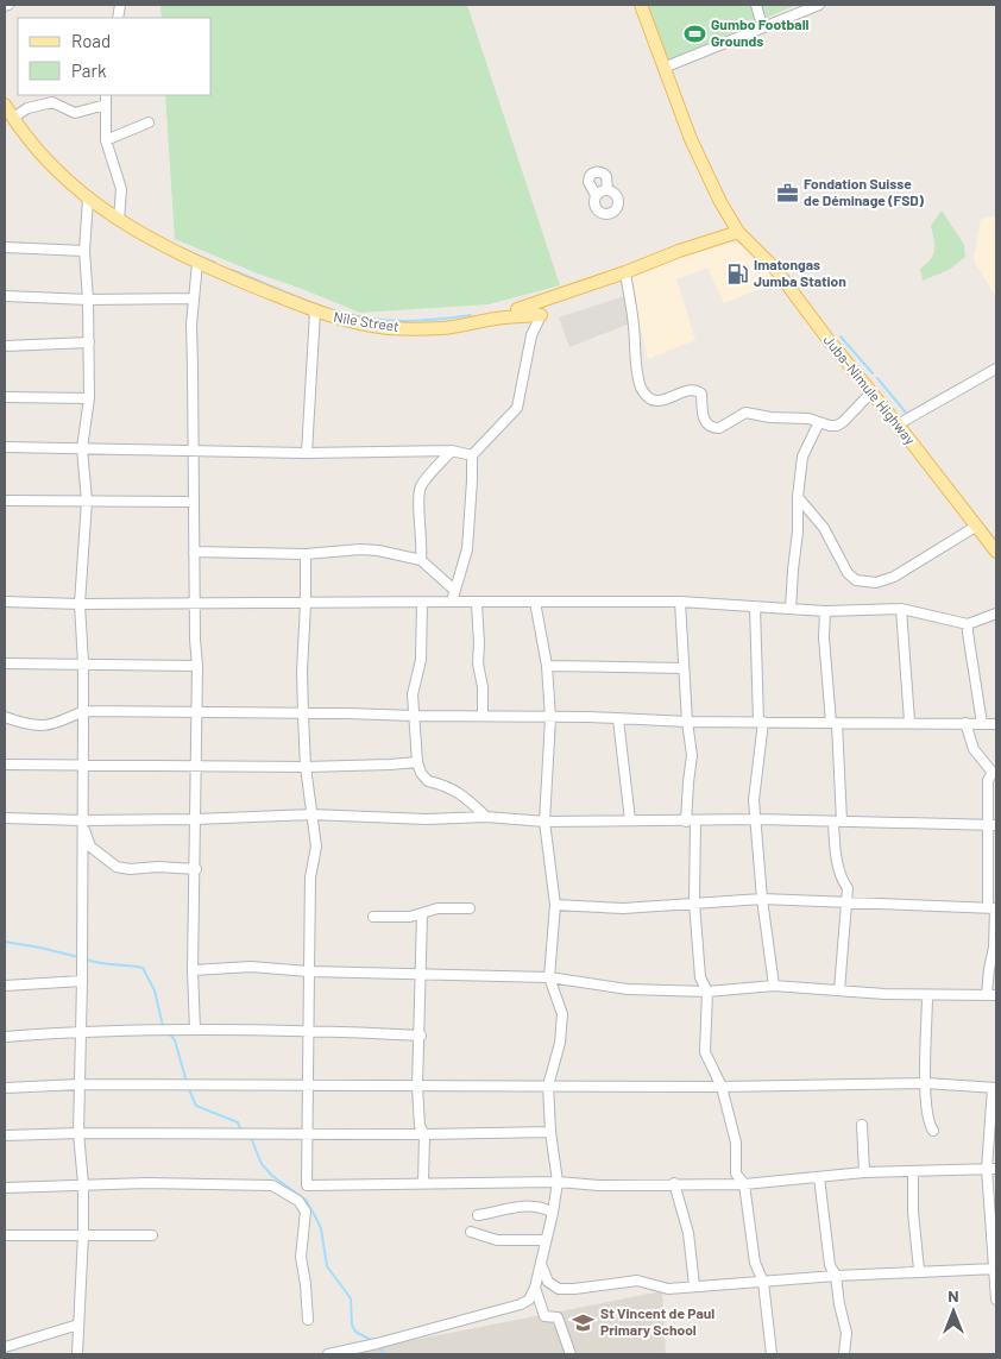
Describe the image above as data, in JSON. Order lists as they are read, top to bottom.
{
  "streets": {
    "main road": ["Nile Street", "Juba–Nimule Highway"]
  },
  "places": {
    "sports": ["Gumbo Football Grounds"],
    "office": ["Fondation Suisse de Déminage (FSD)"],
    "fuel station": ["Imatongas Jumba Station"],
    "school or university": ["St Vincent de Paul Primary School"]
  },
  "legend": ["Road", "Park"],
  "north": "top"
}
